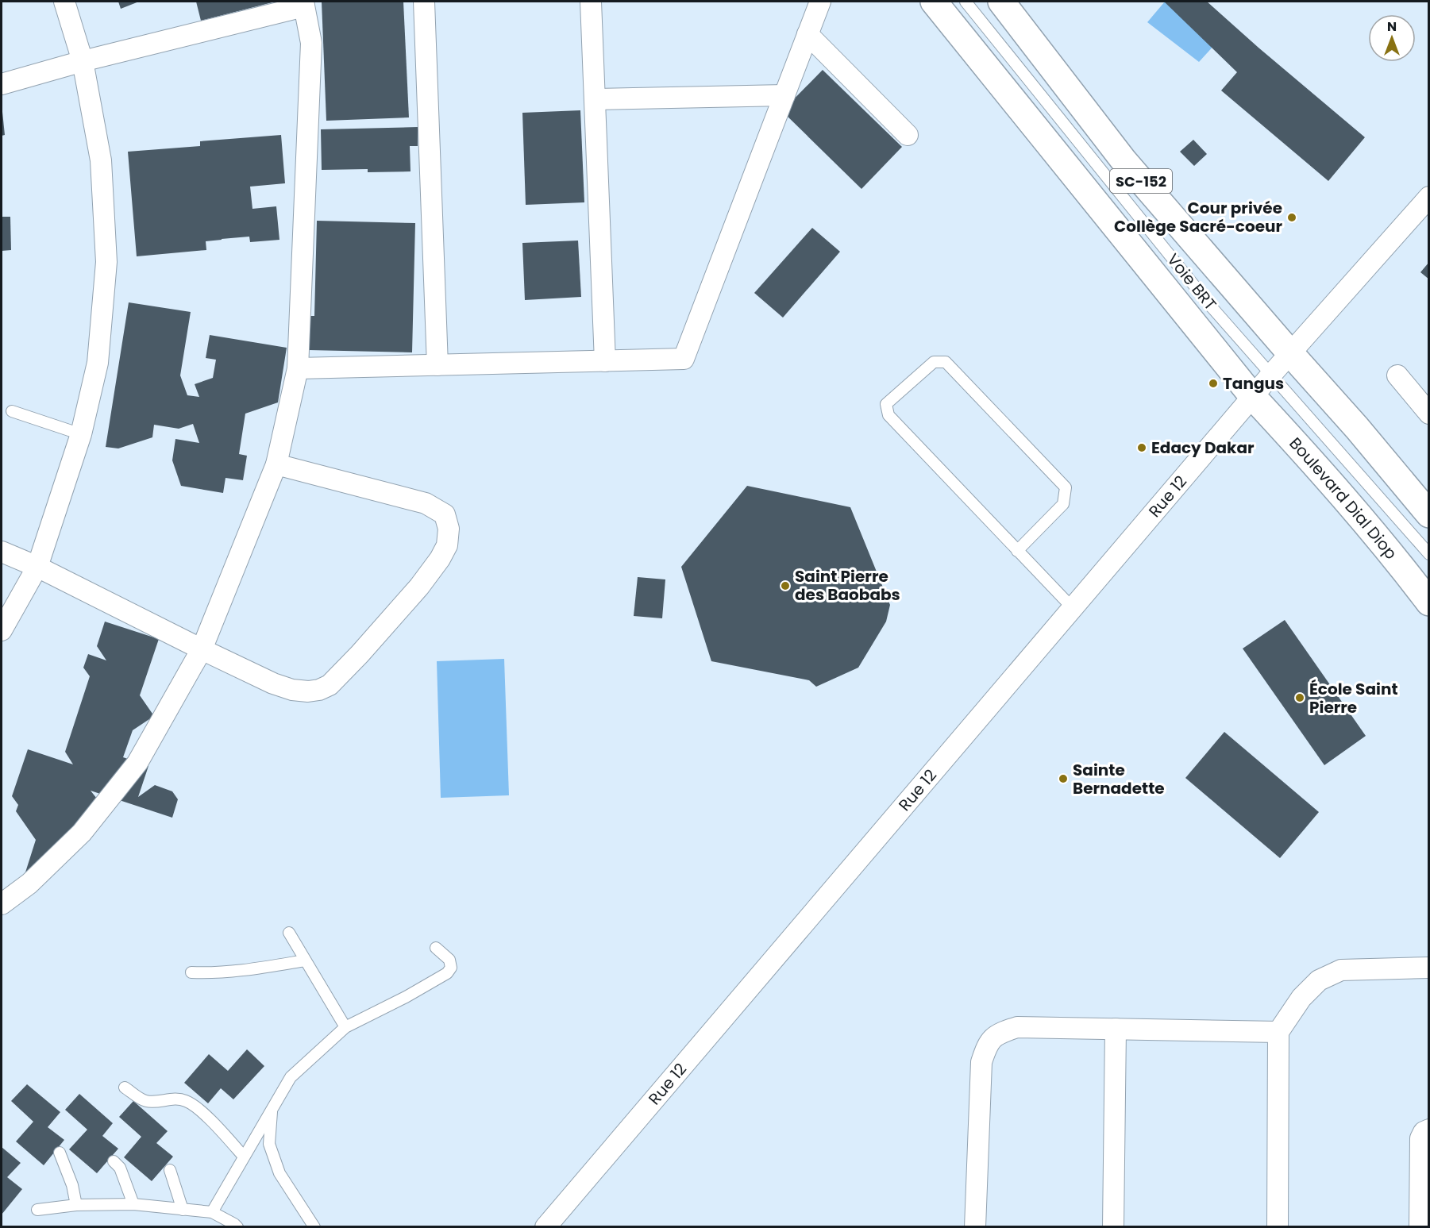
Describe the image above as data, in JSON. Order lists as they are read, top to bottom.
{
  "streets": {
    "main road": ["SC-152", "Boulevard Dial Diop"],
    "street": ["Rue 12"],
    "lane": ["Voie BRT"]
  },
  "crossings": [
    ["SC-152", "Rue 12"],
    ["Voie BRT", "Rue 12"],
    ["Rue 12", "Boulevard Dial Diop"]
  ],
  "places": [
    "Cour privée Collège Sacré-coeur",
    "Tangus",
    "Edacy Dakar",
    "Saint Pierre des Baobabs",
    "École Saint Pierre",
    "Sainte Bernadette"
  ],
  "north": "top"
}
